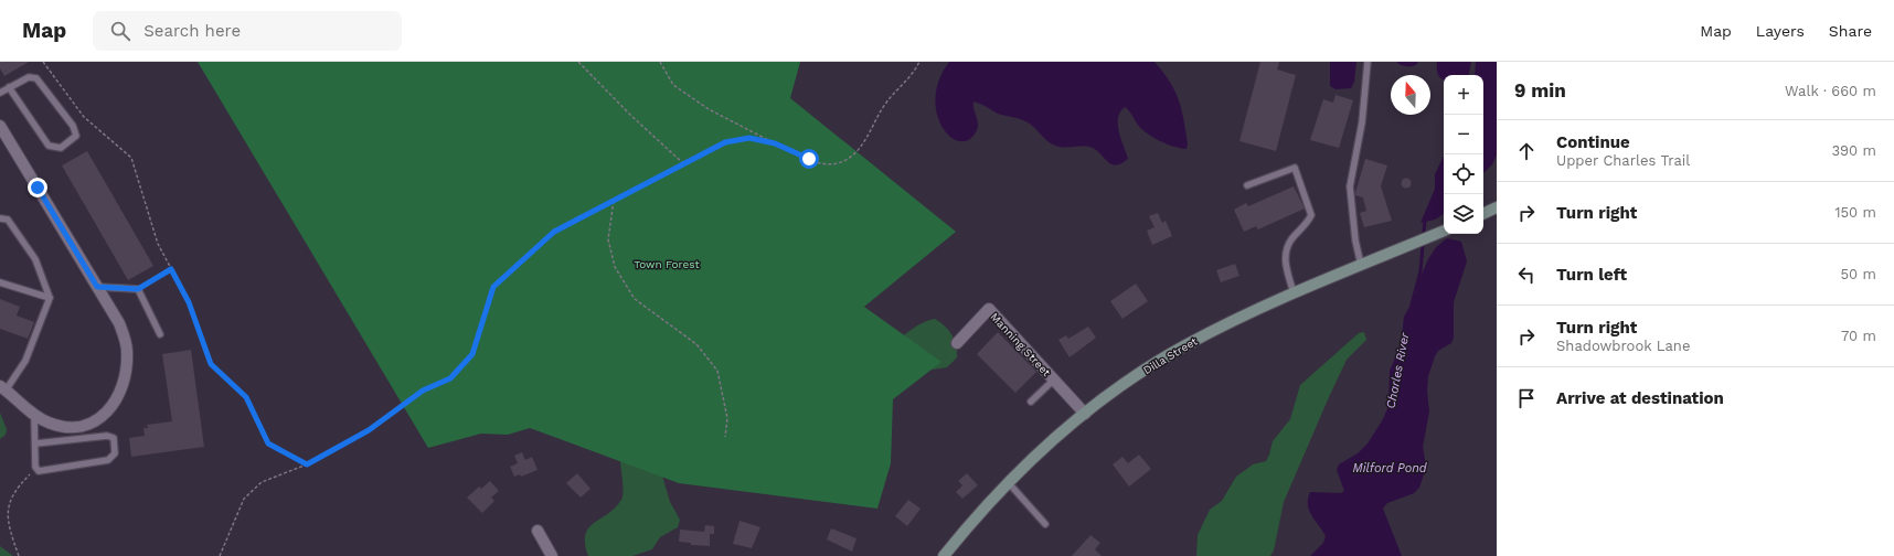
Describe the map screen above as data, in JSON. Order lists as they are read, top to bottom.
{
  "streets": {
    "main road": ["Dilla Street"],
    "street": ["Manning Street"]
  },
  "crossings": [
    ["Manning Street", "Dilla Street"]
  ],
  "water": ["Charles River", "Milford Pond"],
  "parks": ["Town Forest"],
  "north": "top",
  "page": {
    "header": "Map",
    "search": "Search here",
    "nav": ["Map", "Layers", "Share"],
    "heading": ["9 min", "Walk · 660 m"],
    "map_buttons": ["+", "−"],
    "list": [
      ["Continue", "Upper Charles Trail", "390 m"],
      ["Turn right", "150 m"],
      ["Turn left", "50 m"],
      ["Turn right", "Shadowbrook Lane", "70 m"],
      "Arrive at destination"
    ]
  }
}
